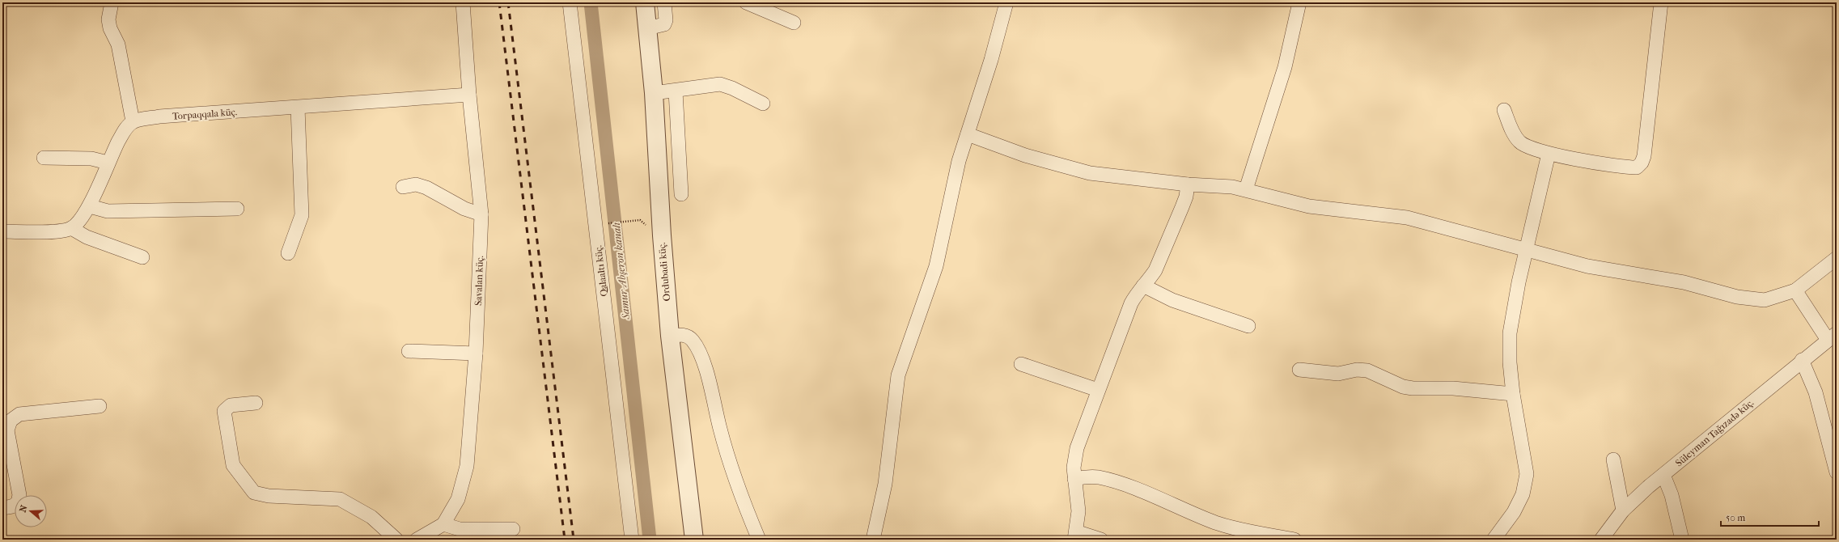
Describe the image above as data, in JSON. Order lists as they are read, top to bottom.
{
  "streets": {
    "street": [
      "Torpaqqala küç.",
      "Qalaaltı küç.",
      "Ordubadi küç.",
      "Savalan küç.",
      "Süleyman Tağızadə küç."
    ]
  },
  "crossings": [
    ["Torpaqqala küç.", "Savalan küç."]
  ],
  "water": ["Samur-Abşeron kanalı"],
  "scale_bar": "50 m",
  "north": "left"
}
